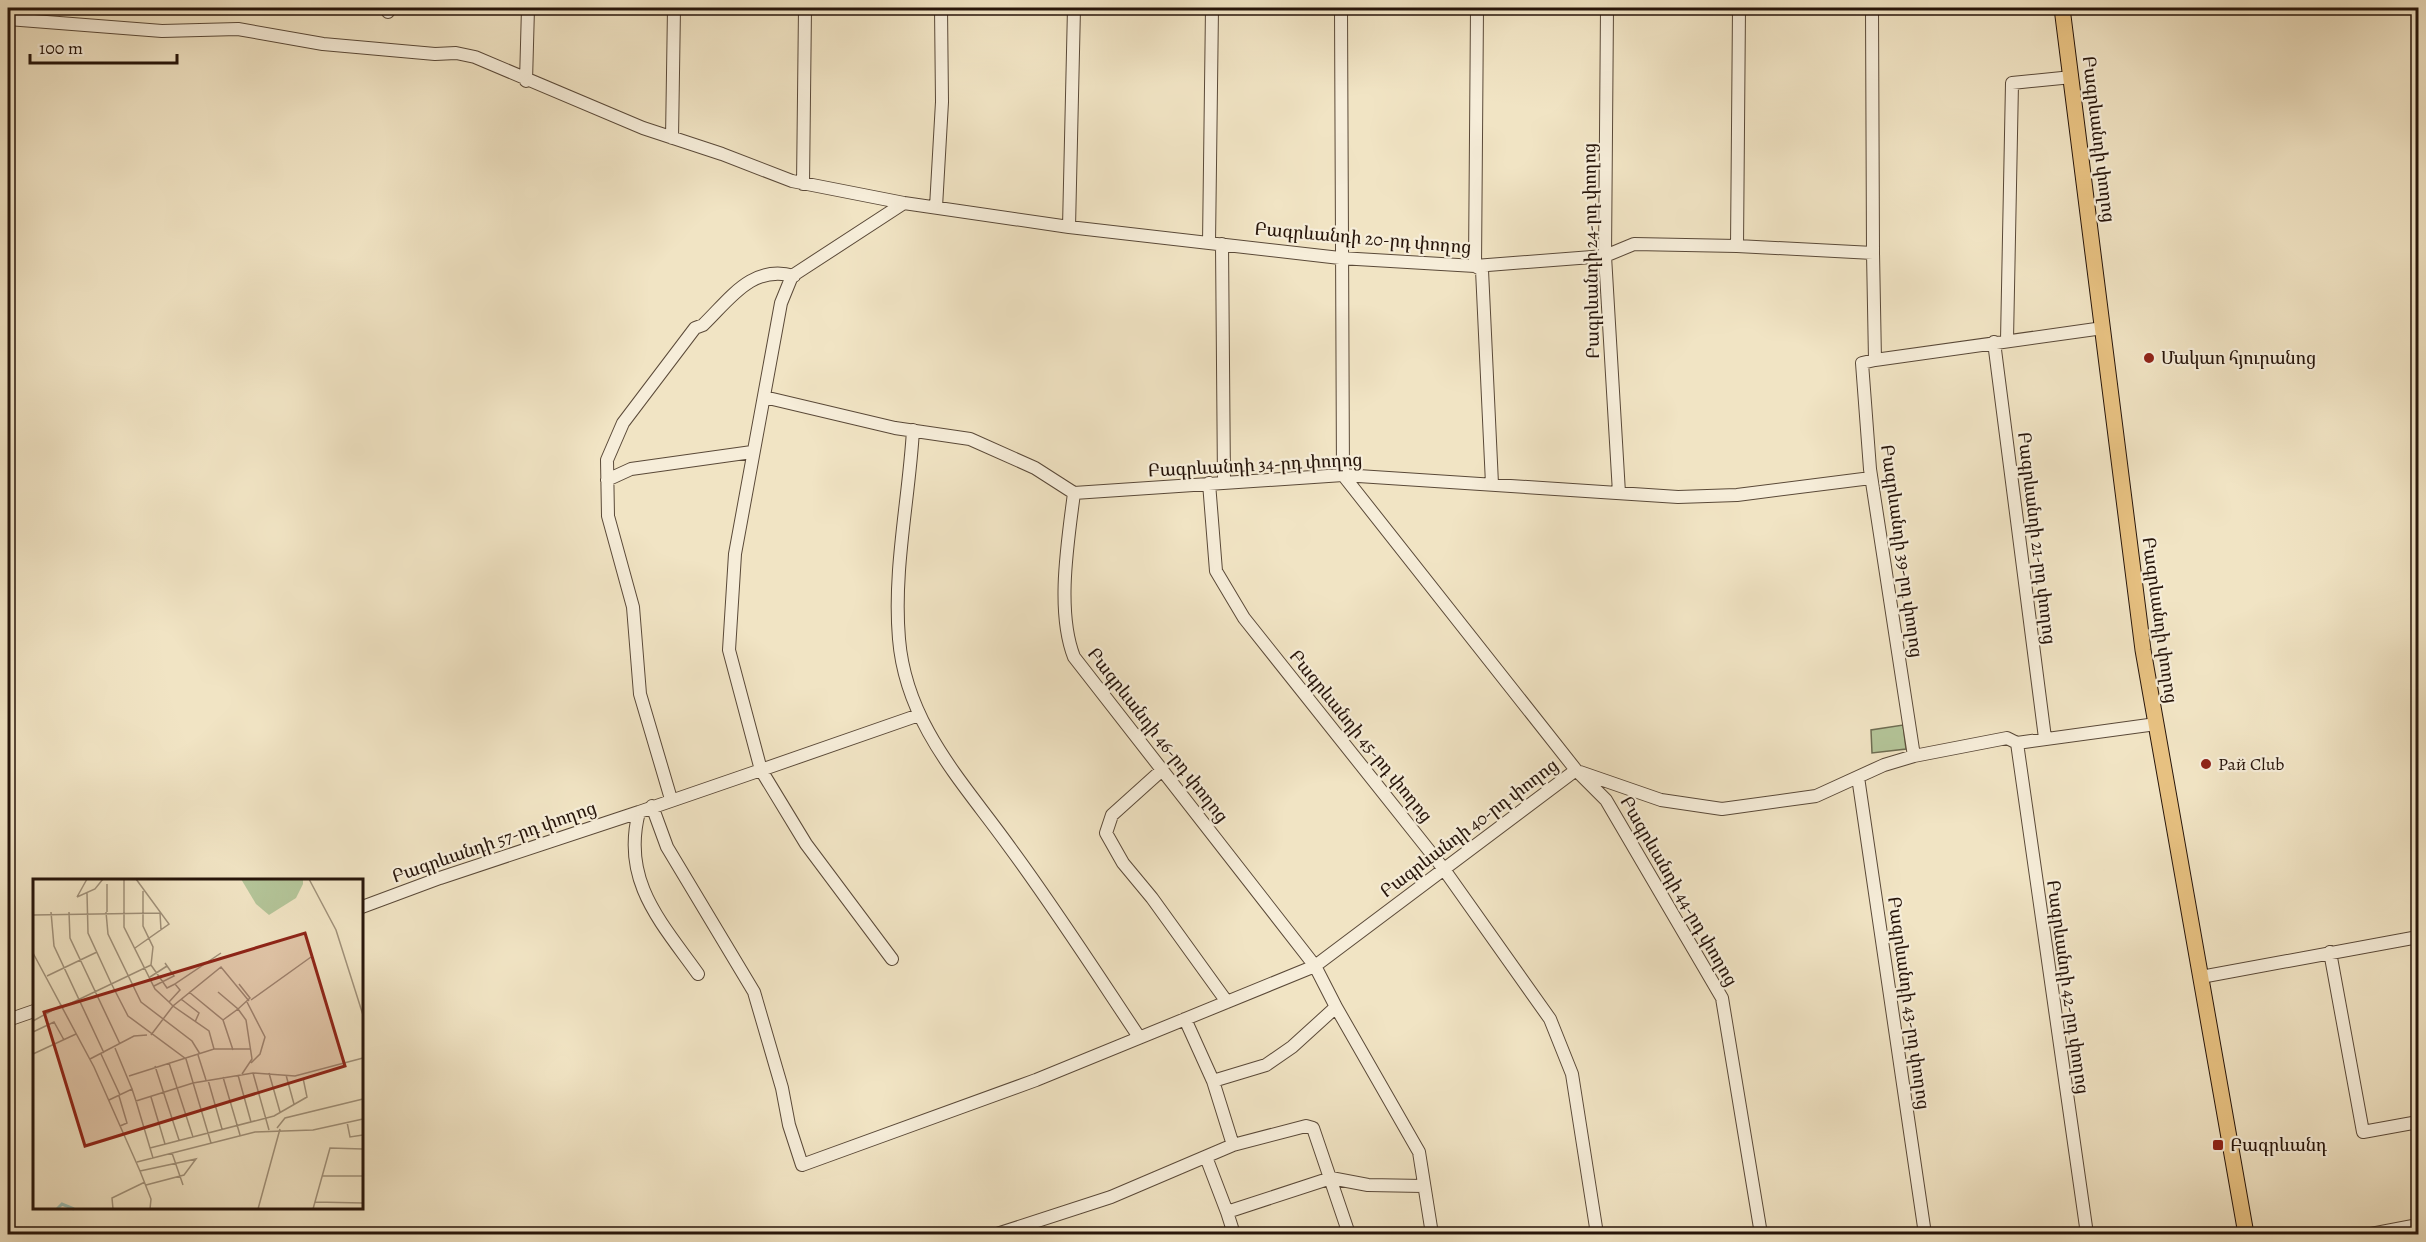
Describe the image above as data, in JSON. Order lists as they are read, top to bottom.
{
  "streets": {
    "main road": ["Բագրևանդի փողոց"],
    "street": [
      "Բագրևանդի 20-րդ փողոց",
      "Բագրևանդի 24-րդ փողոց",
      "Բագրևանդի 34-րդ փողոց",
      "Բագրևանդի 21-րդ փողոց",
      "Բագրևանդի 39-րդ փողոց",
      "Բագրևանդի 46-րդ փողոց",
      "Բագրևանդի 45-րդ փողոց",
      "Բագրևանդի 40-րդ փողոց",
      "Բագրևանդի 57-րդ փողոց",
      "Բագրևանդի 44-րդ փողոց",
      "Բագրևանդի 42-րդ փողոց",
      "Բագրևանդի 43-րդ փողոց"
    ]
  },
  "crossings": [
    ["Բագրևանդի փողոց", "Բագրևանդի 40-րդ փողոց"],
    ["Բագրևանդի 20-րդ փողոց", "Բագրևանդի 24-րդ փողոց"],
    ["Բագրևանդի 24-րդ փողոց", "Բագրևանդի 34-րդ փողոց"],
    ["Բագրևանդի 34-րդ փողոց", "Բագրևանդի 39-րդ փողոց"],
    ["Բագրևանդի 34-րդ փողոց", "Բագրևանդի 46-րդ փողոց"],
    ["Բագրևանդի 34-րդ փողոց", "Բագրևանդի 45-րդ փողոց"],
    ["Բագրևանդի 34-րդ փողոց", "Բագրևանդի 44-րդ փողոց"],
    ["Բագրևանդի 21-րդ փողոց", "Բագրևանդի 40-րդ փողոց"],
    ["Բագրևանդի 39-րդ փողոց", "Բագրևանդի 40-րդ փողոց"],
    ["Բագրևանդի 46-րդ փողոց", "Բագրևանդի 40-րդ փողոց"],
    ["Բագրևանդի 45-րդ փողոց", "Բագրևանդի 40-րդ փողոց"],
    ["Բագրևանդի 40-րդ փողոց", "Բագրևանդի 57-րդ փողոց"],
    ["Բագրևանդի 40-րդ փողոց", "Բագրևանդի 44-րդ փողոց"],
    ["Բագրևանդի 40-րդ փողոց", "Բագրևանդի 42-րդ փողոց"],
    ["Բագրևանդի 40-րդ փողոց", "Բագրևանդի 43-րդ փողոց"]
  ],
  "places": {
    "other": ["Մակաո հյուրանոց", "Рай Club"],
    "transit": ["Բագրևանդ"]
  },
  "scale_bar": "100 m"
}
